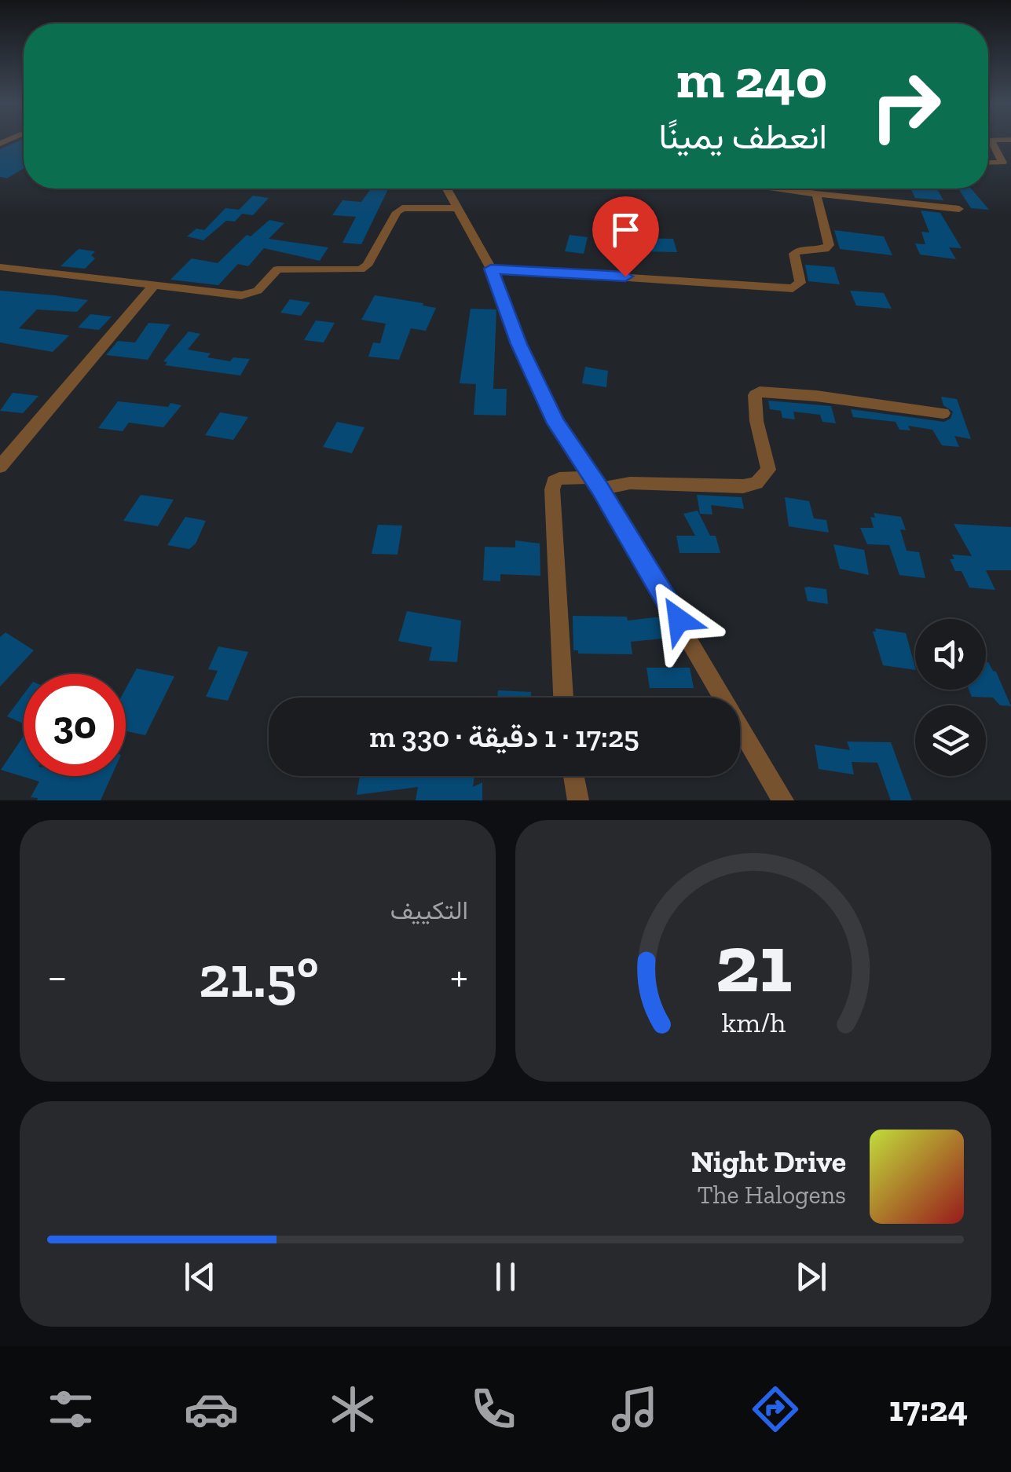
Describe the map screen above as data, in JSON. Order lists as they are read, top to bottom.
{
  "page": {
    "turn": ["240 m", "انعطف يمينًا"],
    "limit": "30",
    "trip": "17:25 · 1 دقيقة · 330 m",
    "tile": "التكييف",
    "heat": ["−", "21.5°", "+"],
    "song": ["Night Drive", "The Halogens"],
    "tabs": "17:24",
    "gauge": ["21", "km/h"]
  }
}
